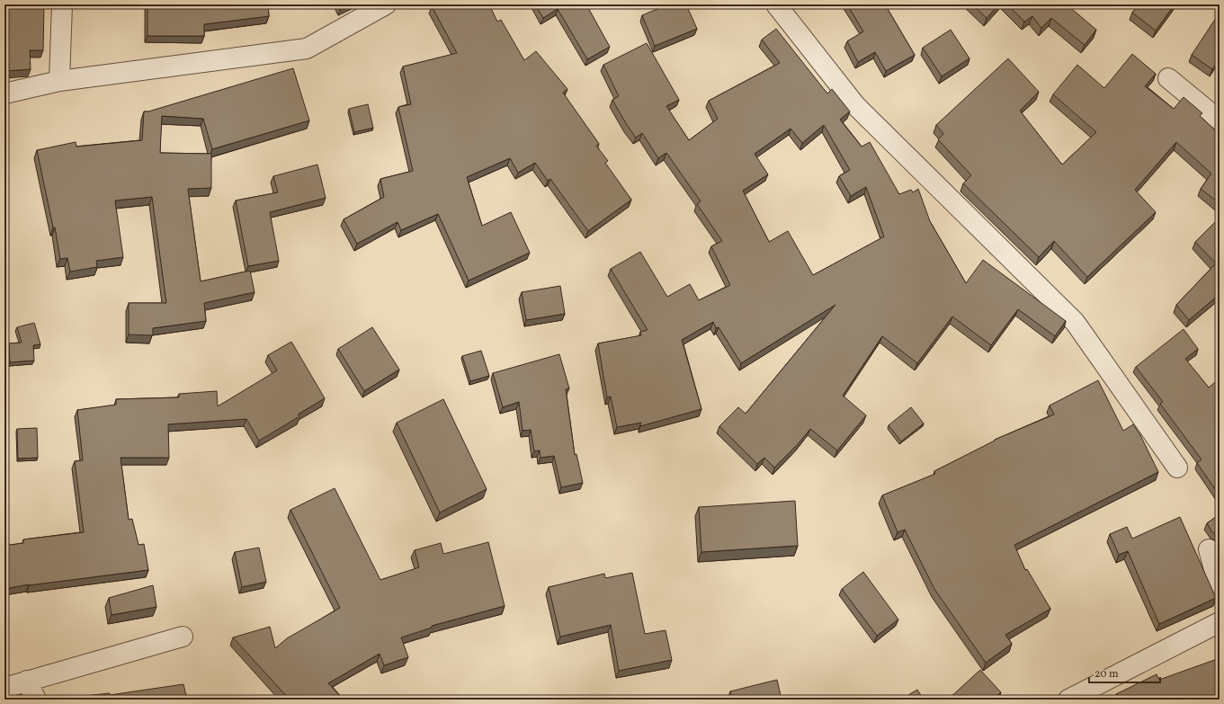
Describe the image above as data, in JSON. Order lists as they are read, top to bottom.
{
  "scale_bar": "20 m"
}
